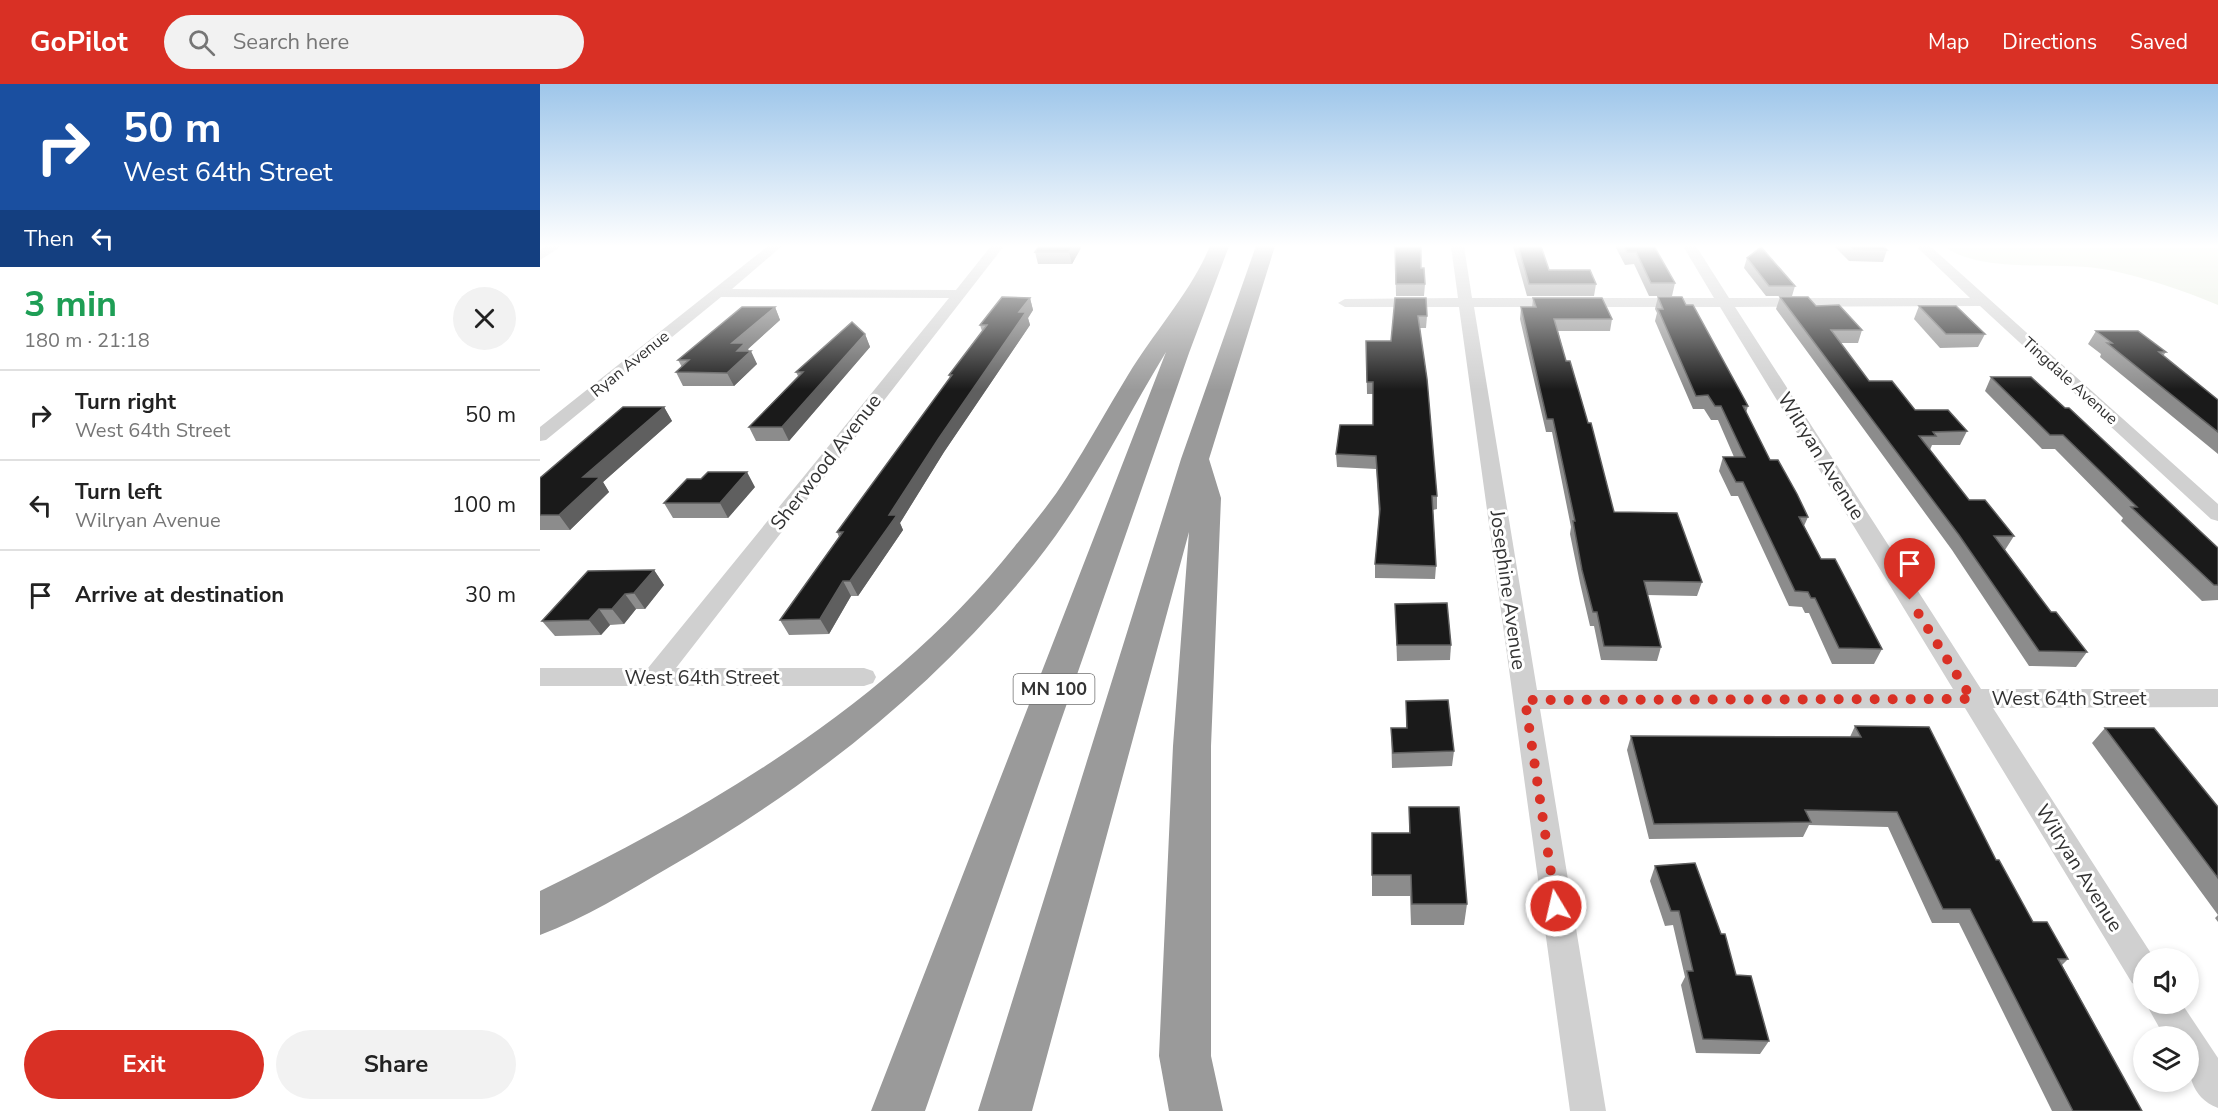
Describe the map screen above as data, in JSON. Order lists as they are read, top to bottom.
{
  "streets": {
    "highway": ["MN 100"],
    "street": [
      "Ryan Avenue",
      "Tingdale Avenue",
      "Wilryan Avenue",
      "Sherwood Avenue",
      "Josephine Avenue",
      "West 64th Street"
    ]
  },
  "crossings": [
    ["Wilryan Avenue", "West 64th Street"],
    ["Sherwood Avenue", "West 64th Street"],
    ["Josephine Avenue", "West 64th Street"]
  ],
  "page": {
    "header": "GoPilot",
    "search": "Search here",
    "nav": ["Map", "Directions", "Saved"],
    "turn": ["50 m", "West 64th Street"],
    "then": "Then",
    "heading": ["3 min", "180 m · 21:18"],
    "list": [
      {
        "name": "Turn right",
        "note": "West 64th Street",
        "value": "50 m"
      },
      {
        "name": "Turn left",
        "note": "Wilryan Avenue",
        "value": "100 m"
      },
      {
        "name": "Arrive at destination",
        "value": "30 m"
      }
    ],
    "buttons": ["Exit", "Share"]
  }
}
